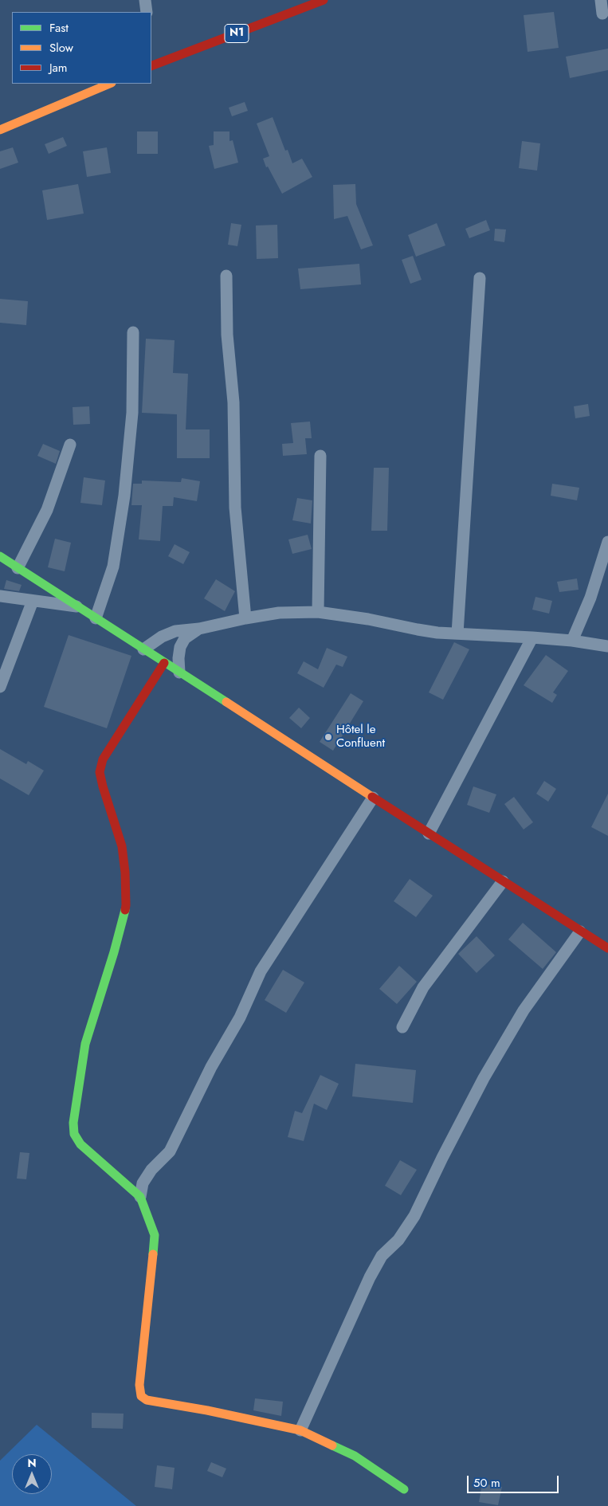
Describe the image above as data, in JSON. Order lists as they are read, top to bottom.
{
  "streets": {
    "main road": ["N1"]
  },
  "places": ["Hôtel le Confluent"],
  "legend": ["Fast", "Slow", "Jam"],
  "scale_bar": "50 m",
  "north": "top"
}
